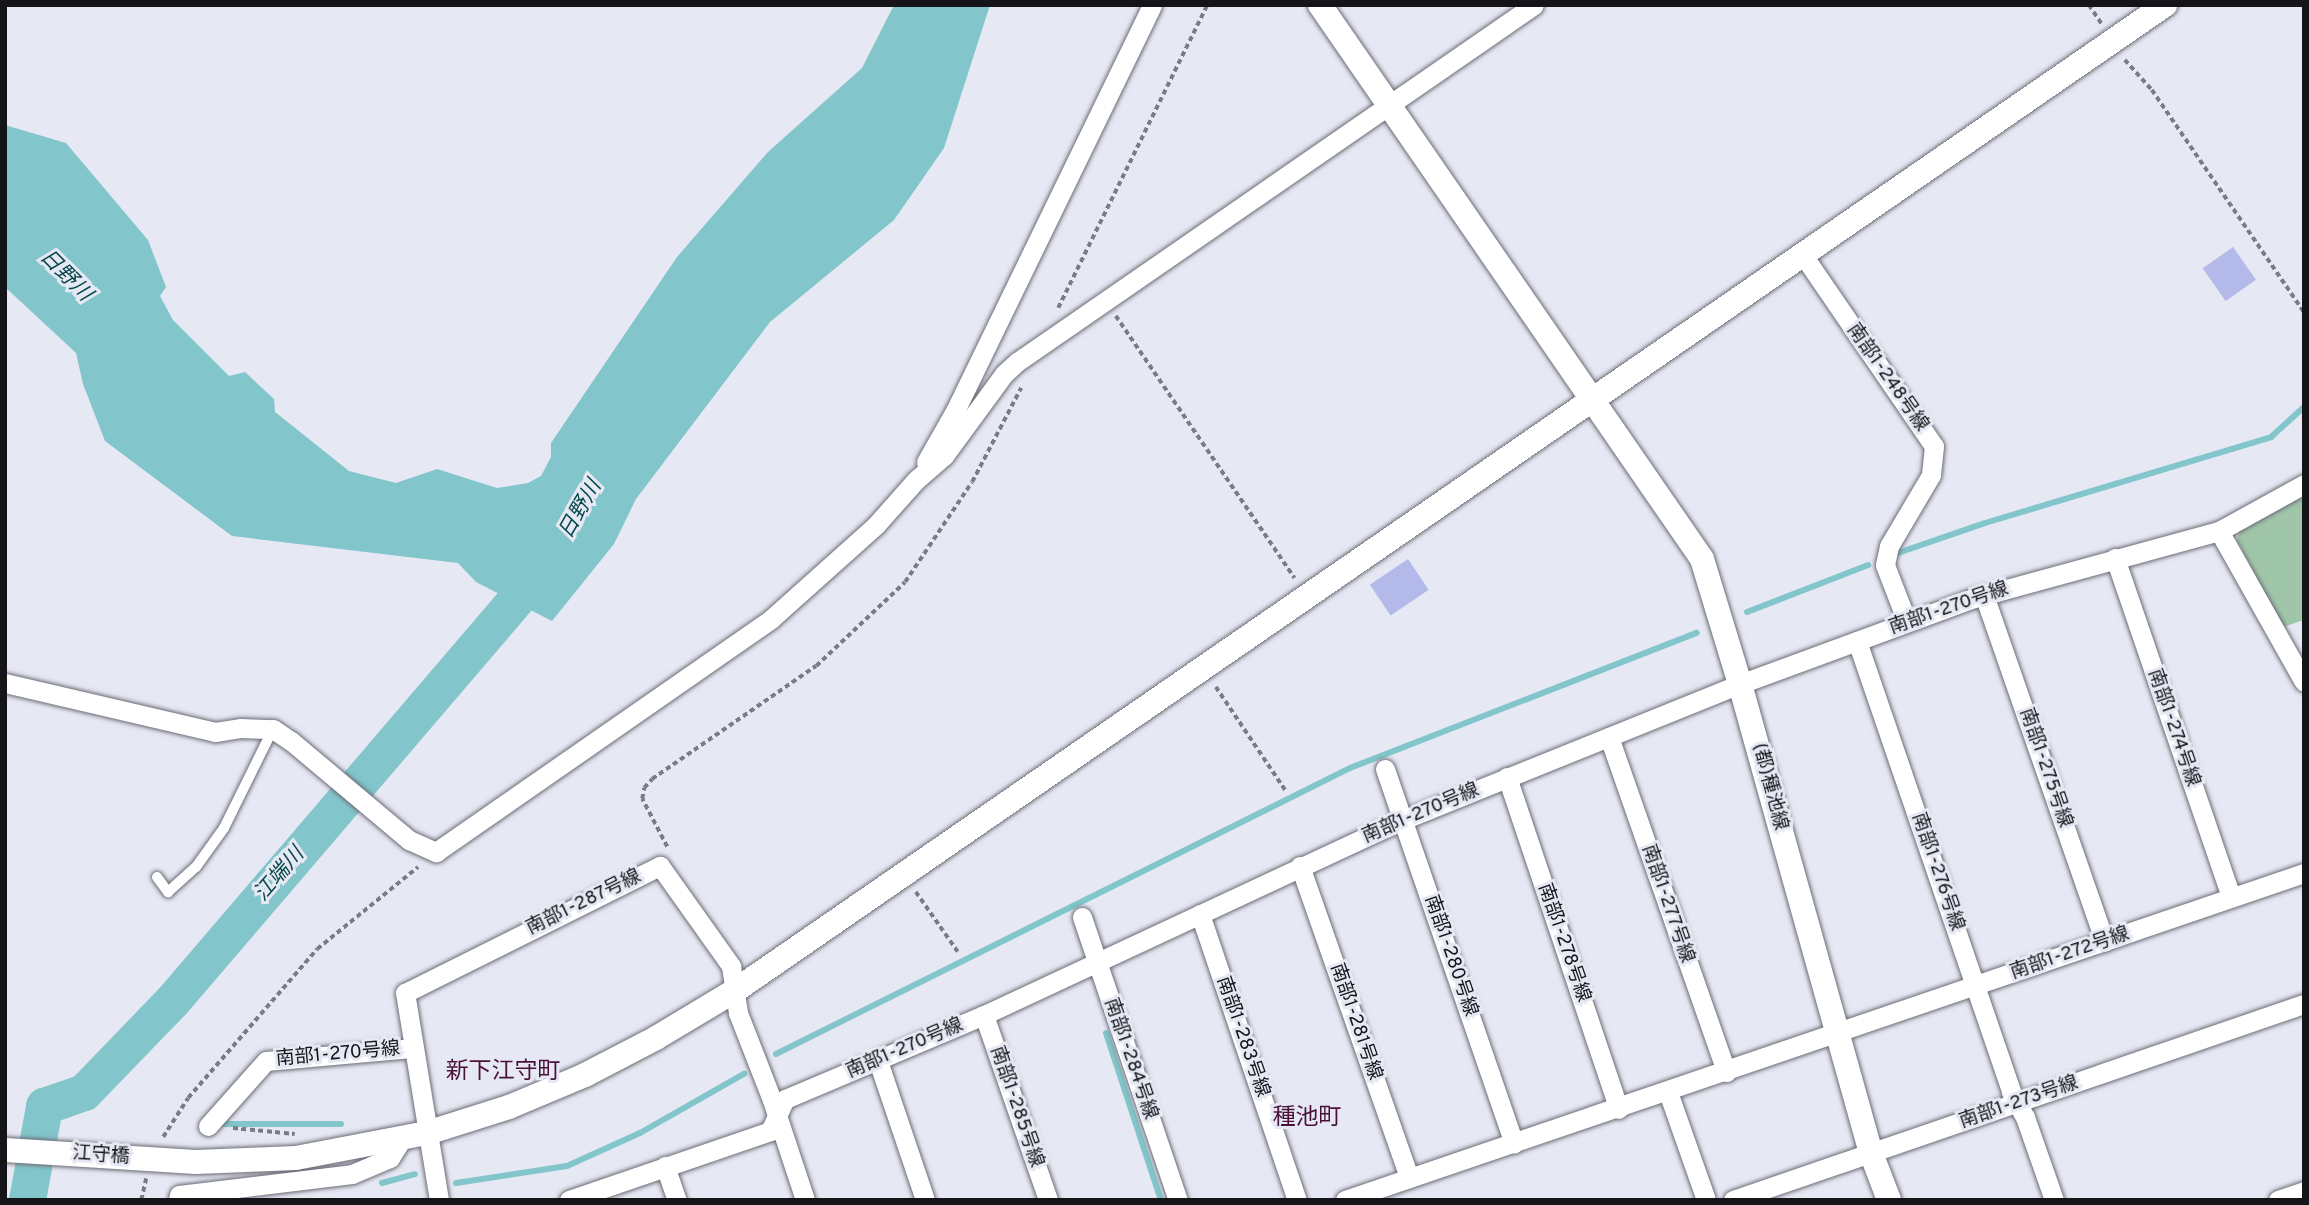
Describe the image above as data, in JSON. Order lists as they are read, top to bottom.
{
  "streets": {
    "street": [
      "南部1-248号線",
      "南部1-270号線",
      "南部1-274号線",
      "南部1-275号線",
      "(都)種池線",
      "南部1-276号線",
      "南部1-287号線",
      "南部1-277号線",
      "南部1-278号線",
      "南部1-272号線",
      "南部1-280号線",
      "南部1-281号線",
      "南部1-283号線",
      "南部1-284号線",
      "南部1-273号線",
      "南部1-285号線",
      "江守橋"
    ]
  },
  "crossings": [
    ["南部1-248号線", "南部1-270号線"],
    ["南部1-248号線", "江守橋"],
    ["南部1-270号線", "南部1-274号線"],
    ["南部1-270号線", "南部1-275号線"],
    ["南部1-270号線", "(都)種池線"],
    ["南部1-270号線", "南部1-276号線"],
    ["南部1-270号線", "南部1-287号線"],
    ["南部1-270号線", "南部1-277号線"],
    ["南部1-270号線", "南部1-278号線"],
    ["南部1-270号線", "南部1-280号線"],
    ["南部1-270号線", "南部1-281号線"],
    ["南部1-270号線", "南部1-283号線"],
    ["南部1-270号線", "南部1-284号線"],
    ["南部1-270号線", "南部1-285号線"],
    ["南部1-274号線", "南部1-272号線"],
    ["南部1-275号線", "南部1-272号線"],
    ["(都)種池線", "南部1-272号線"],
    ["(都)種池線", "南部1-273号線"],
    ["(都)種池線", "江守橋"],
    ["南部1-276号線", "南部1-272号線"],
    ["南部1-276号線", "南部1-273号線"],
    ["南部1-287号線", "江守橋"],
    ["南部1-277号線", "南部1-272号線"],
    ["南部1-278号線", "南部1-272号線"],
    ["南部1-272号線", "南部1-280号線"],
    ["南部1-272号線", "南部1-281号線"]
  ],
  "districts": ["新下江守町", "種池町"],
  "water": ["日野川", "江端川"]
}
